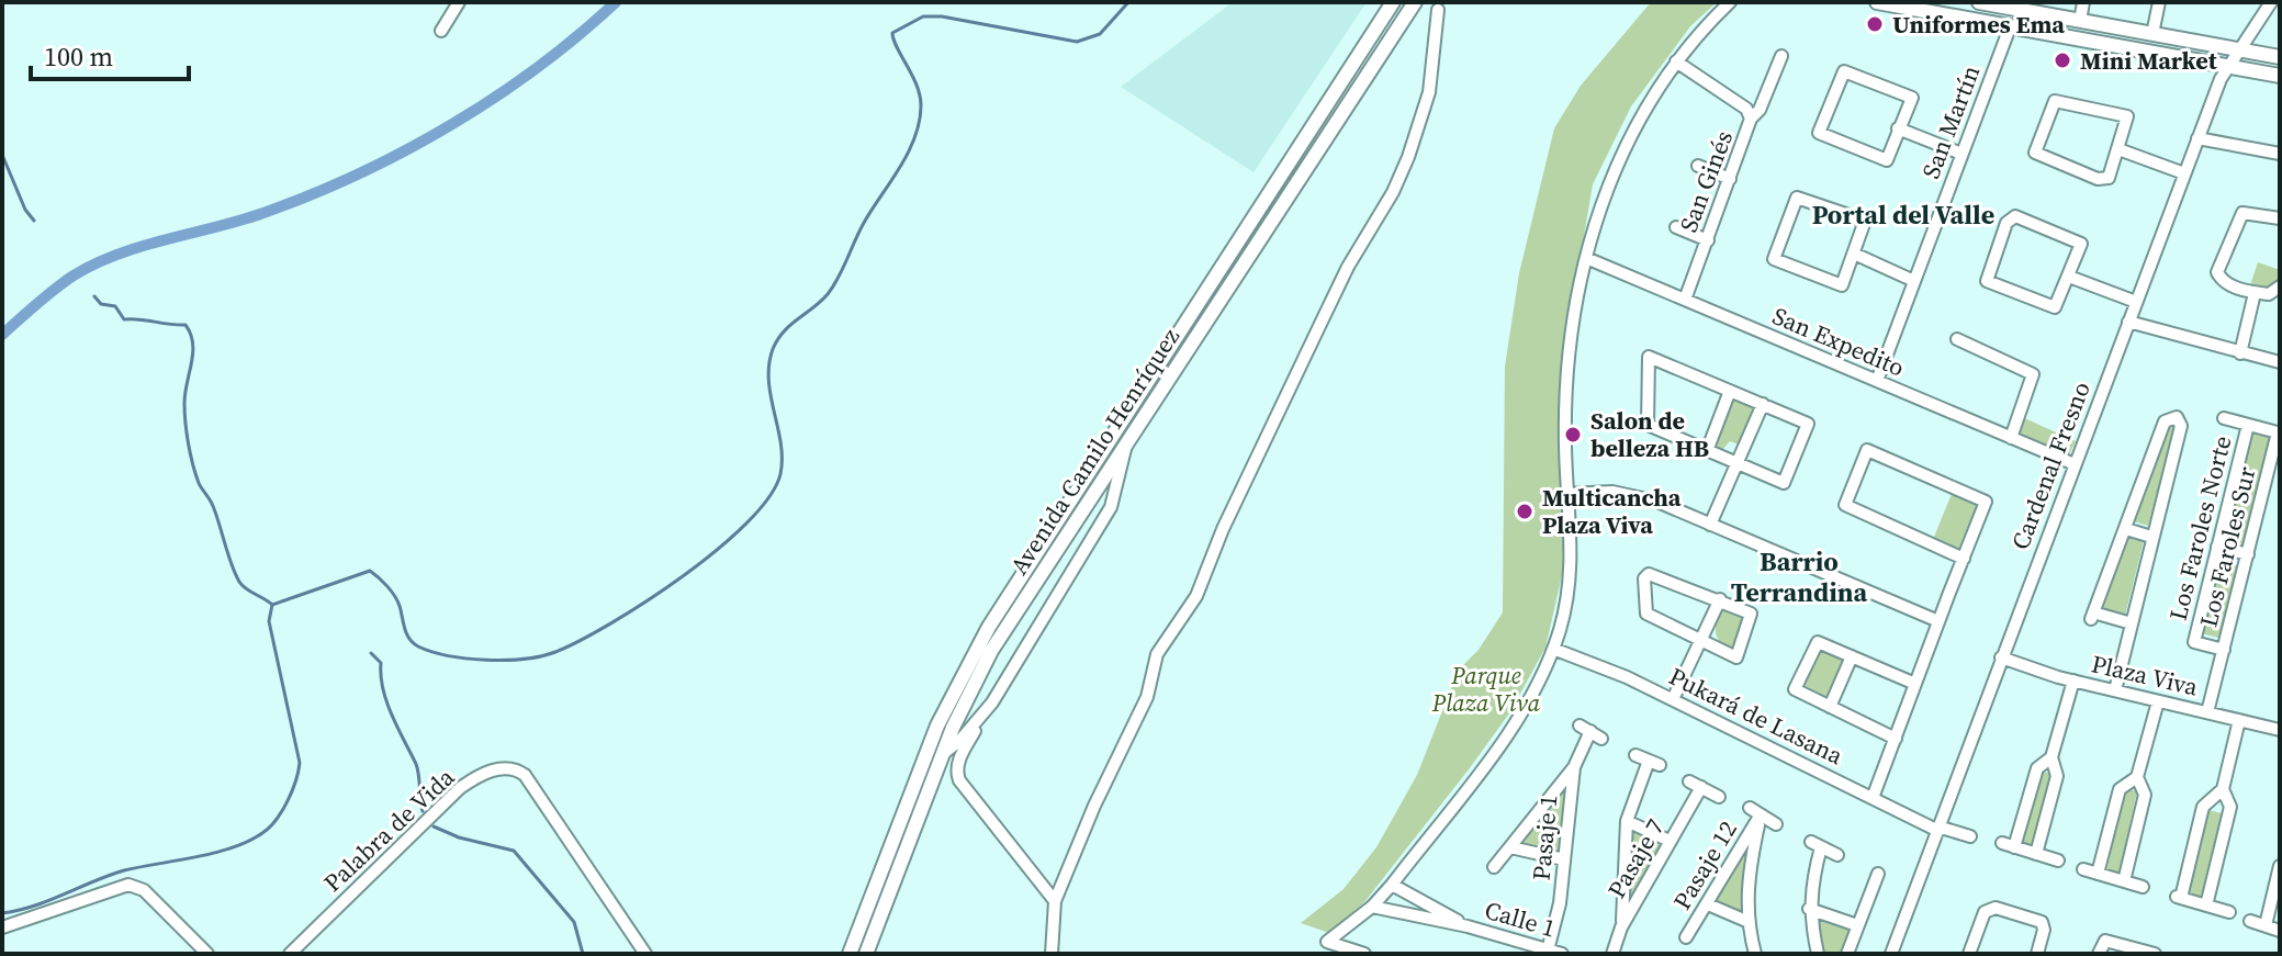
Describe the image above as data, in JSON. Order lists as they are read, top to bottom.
{
  "streets": {
    "main road": ["Avenida Camilo Henríquez"],
    "street": [
      "San Martín",
      "San Ginés",
      "San Expedito",
      "Cardenal Fresno",
      "Los Faroles Norte",
      "Los Faroles Sur",
      "Plaza Viva",
      "Pukará de Lasana",
      "Palabra de Vida",
      "Pasaje 1",
      "Pasaje 7",
      "Pasaje 12",
      "Calle 1"
    ]
  },
  "crossings": [
    ["San Martín", "San Expedito"],
    ["San Ginés", "San Expedito"],
    ["San Expedito", "Cardenal Fresno"],
    ["Cardenal Fresno", "Plaza Viva"],
    ["Cardenal Fresno", "Pukará de Lasana"],
    ["Los Faroles Norte", "Los Faroles Sur"],
    ["Los Faroles Sur", "Plaza Viva"],
    ["Pasaje 1", "Calle 1"]
  ],
  "districts": ["Portal del Valle", "Barrio Terrandina"],
  "parks": ["Parque Plaza Viva"],
  "places": [
    "Uniformes Ema",
    "Mini Market",
    "Salon de belleza HB",
    "Multicancha Plaza Viva"
  ],
  "scale_bar": "100 m"
}
